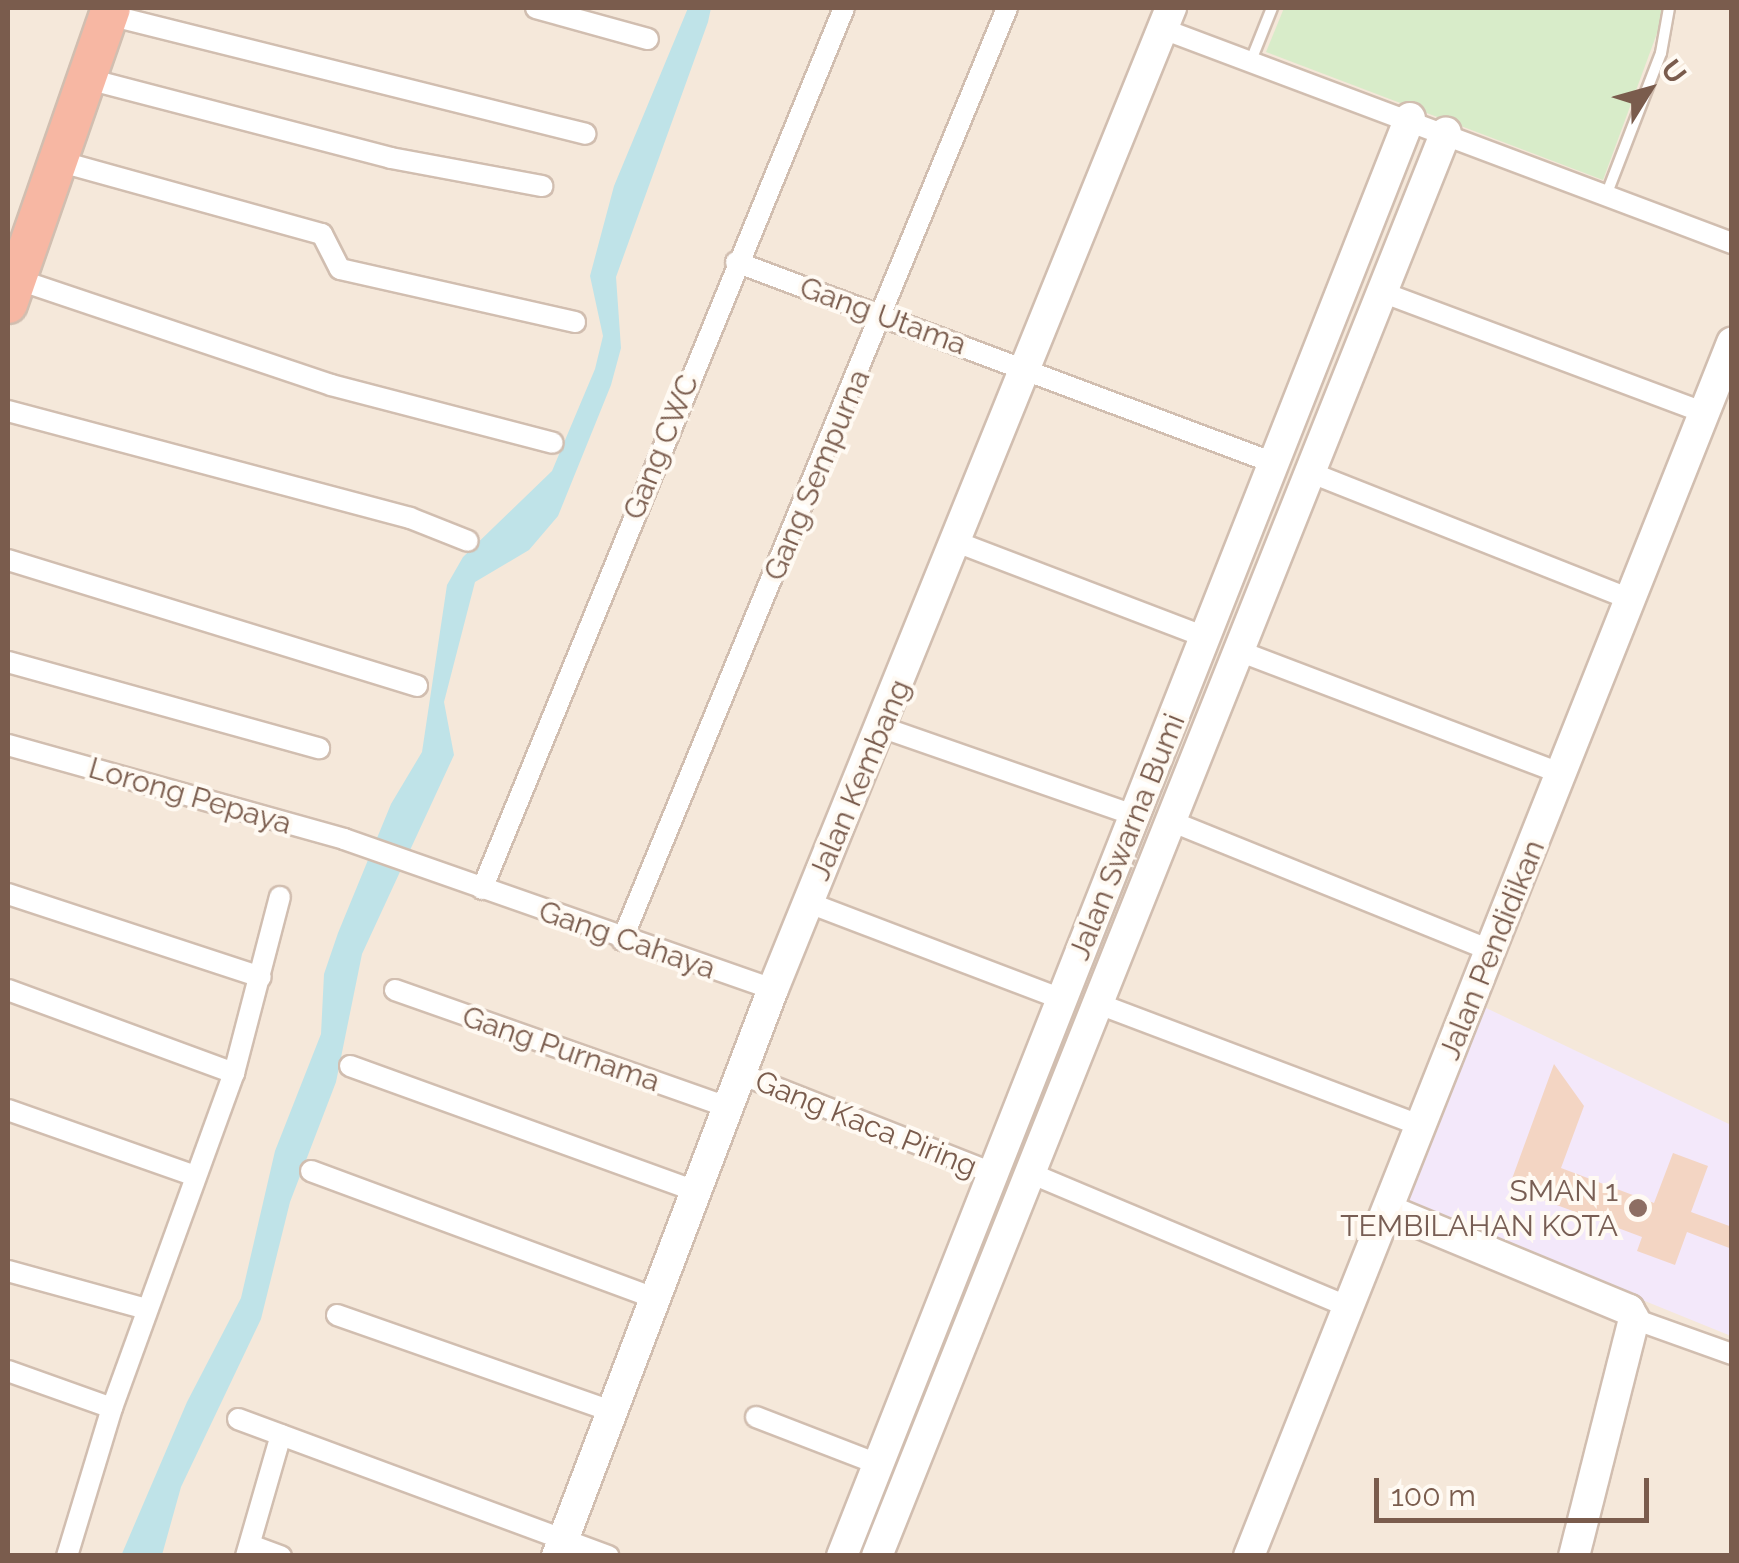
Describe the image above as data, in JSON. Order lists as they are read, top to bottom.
{
  "streets": {
    "street": [
      "Gang Utama",
      "Gang CWC",
      "Gang Sempurna",
      "Jalan Kembang",
      "Lorong Pepaya",
      "Jalan Swarna Bumi",
      "Gang Cahaya",
      "Jalan Pendidikan",
      "Gang Purnama",
      "Gang Kaca Piring"
    ]
  },
  "crossings": [
    ["Gang Utama", "Gang CWC"],
    ["Gang Utama", "Gang Sempurna"],
    ["Gang Utama", "Jalan Kembang"],
    ["Gang Utama", "Jalan Swarna Bumi"],
    ["Gang CWC", "Gang Cahaya"],
    ["Gang Sempurna", "Gang Cahaya"],
    ["Jalan Kembang", "Gang Cahaya"],
    ["Jalan Kembang", "Gang Purnama"],
    ["Jalan Kembang", "Gang Kaca Piring"],
    ["Lorong Pepaya", "Gang Cahaya"],
    ["Jalan Swarna Bumi", "Gang Kaca Piring"]
  ],
  "places": ["SMAN 1 TEMBILAHAN KOTA"],
  "scale_bar": "100 m",
  "north": "top right"
}
